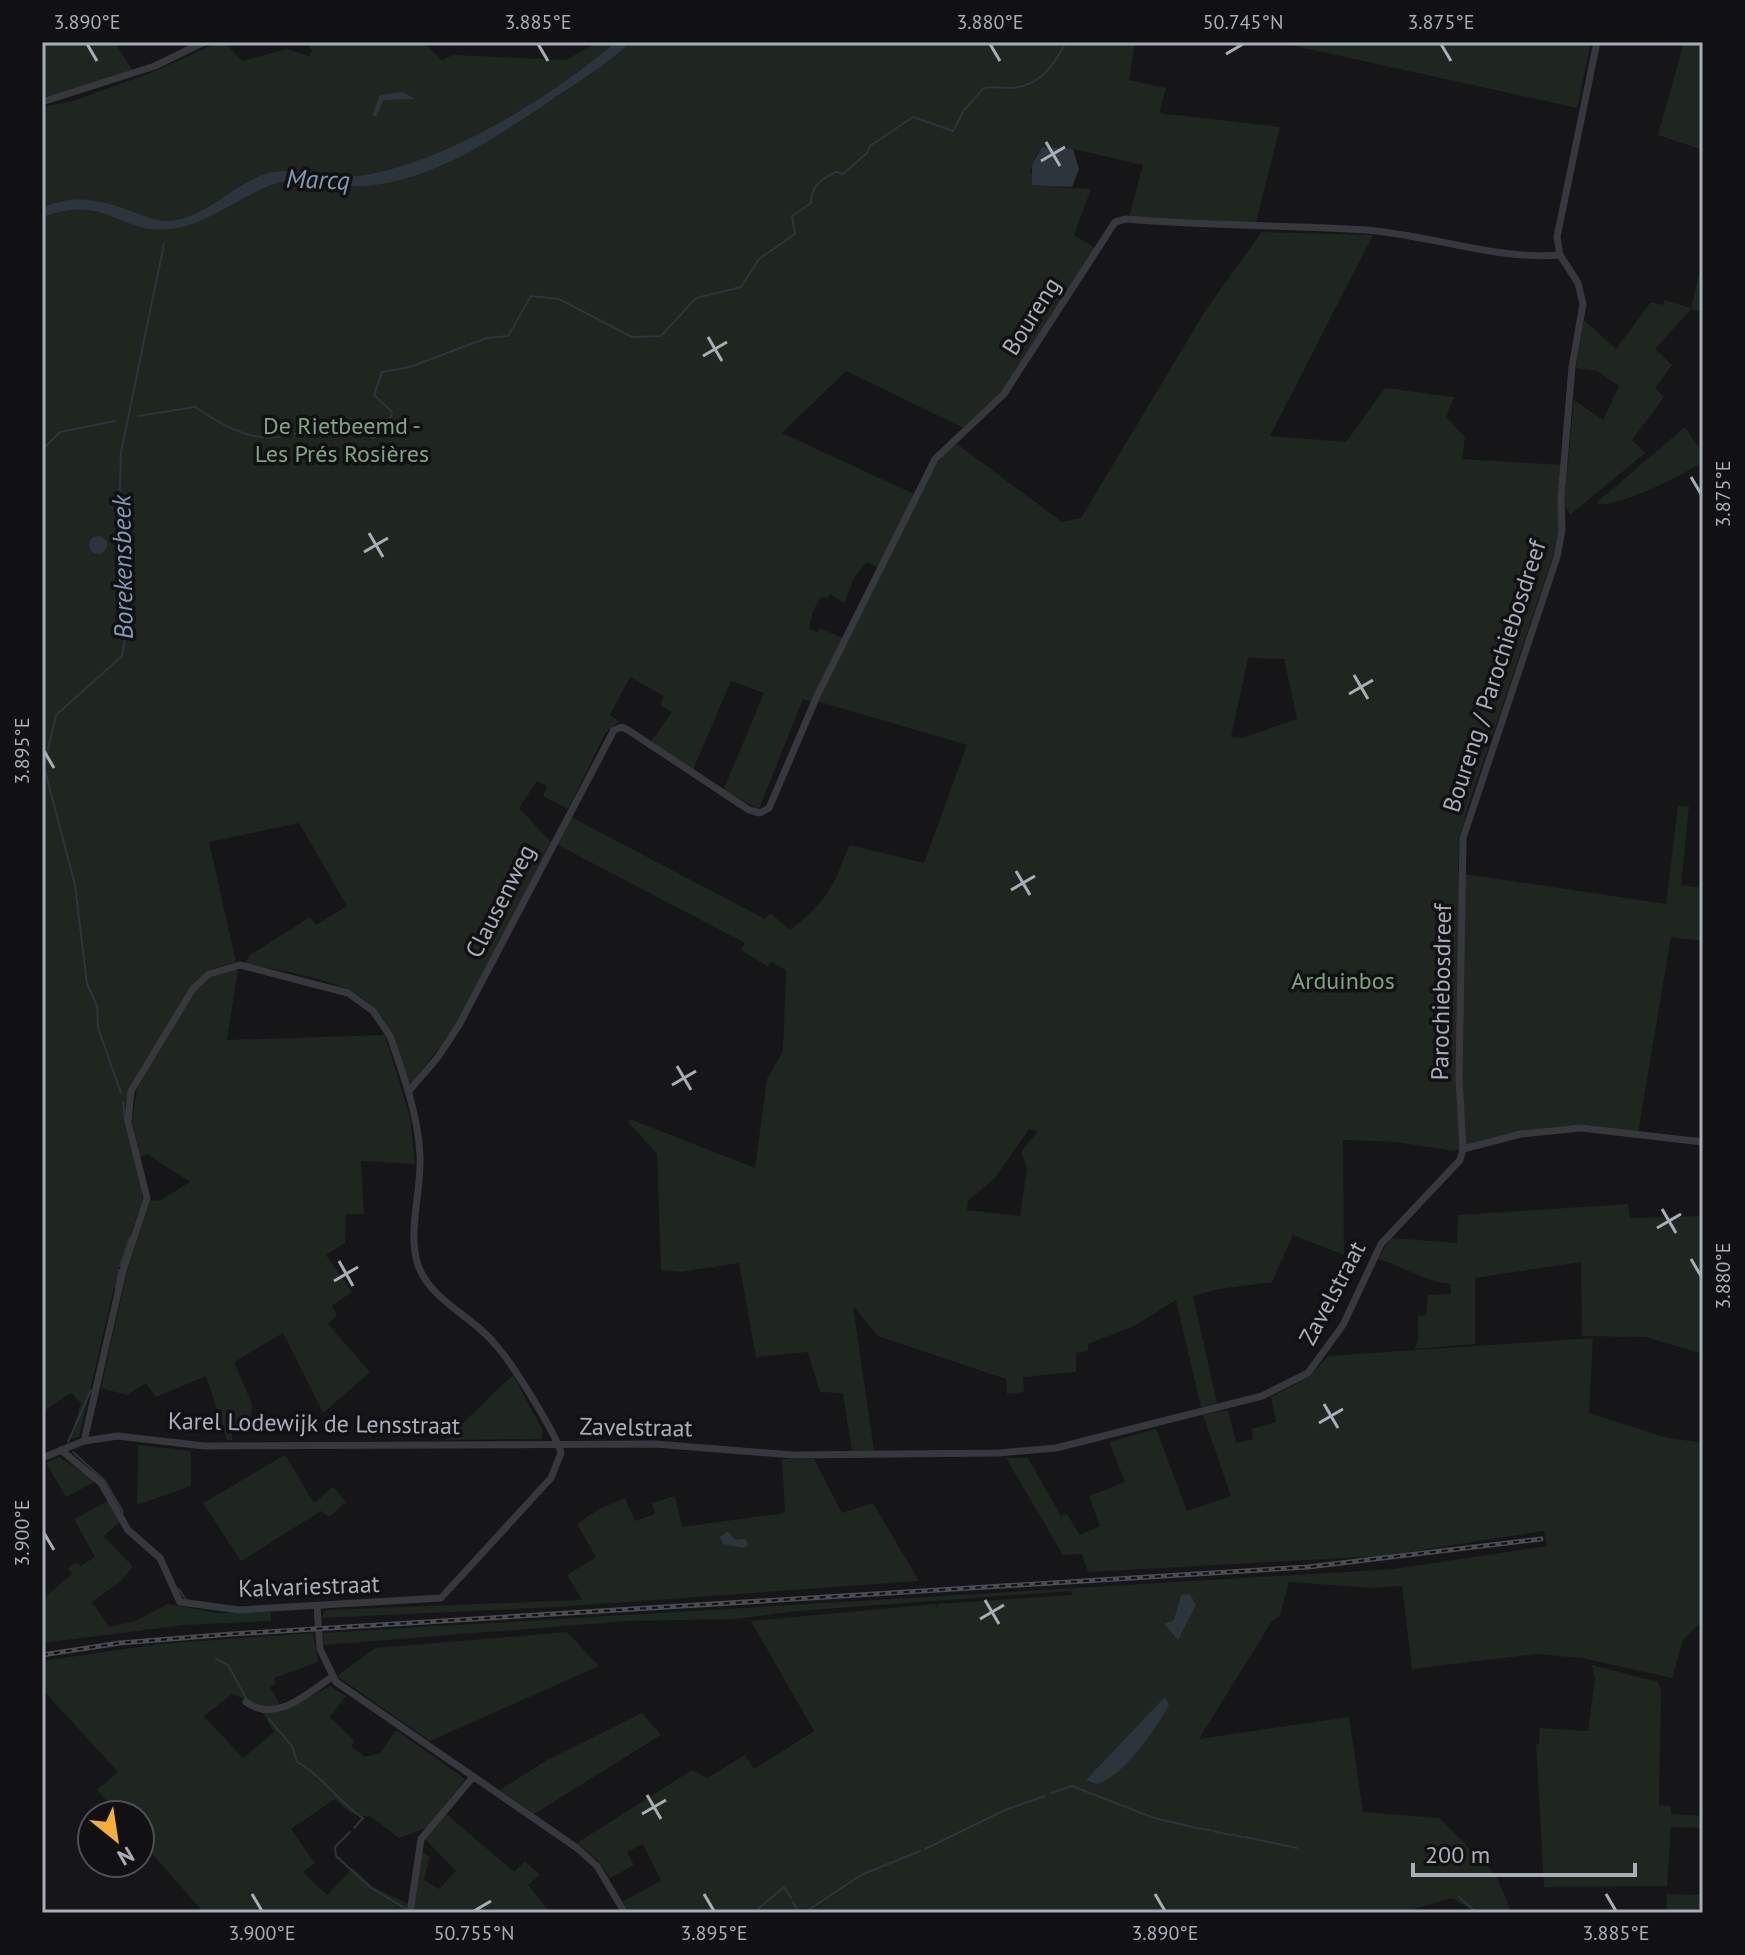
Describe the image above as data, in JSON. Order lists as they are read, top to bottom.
{
  "streets": {
    "street": [
      "Boureng",
      "Boureng / Parochiebosdreef",
      "Clausenweg",
      "Parochiebosdreef",
      "Zavelstraat",
      "Karel Lodewijk de Lensstraat",
      "Kalvariestraat"
    ]
  },
  "crossings": [
    ["Boureng", "Boureng / Parochiebosdreef"],
    ["Boureng", "Clausenweg"],
    ["Boureng / Parochiebosdreef", "Parochiebosdreef"],
    ["Clausenweg", "Zavelstraat"],
    ["Parochiebosdreef", "Zavelstraat"],
    ["Zavelstraat", "Karel Lodewijk de Lensstraat"],
    ["Zavelstraat", "Kalvariestraat"],
    ["Karel Lodewijk de Lensstraat", "Kalvariestraat"]
  ],
  "water": ["Marcq", "Borekensbeek"],
  "parks": ["De Rietbeemd - Les Prés Rosières", "Arduinbos"],
  "scale_bar": "200 m",
  "north": "bottom right",
  "coordinates": [
    "3.890°E",
    "3.885°E",
    "3.880°E",
    "50.745°N",
    "3.875°E",
    "3.895°E",
    "3.900°E",
    "50.755°N"
  ]
}
